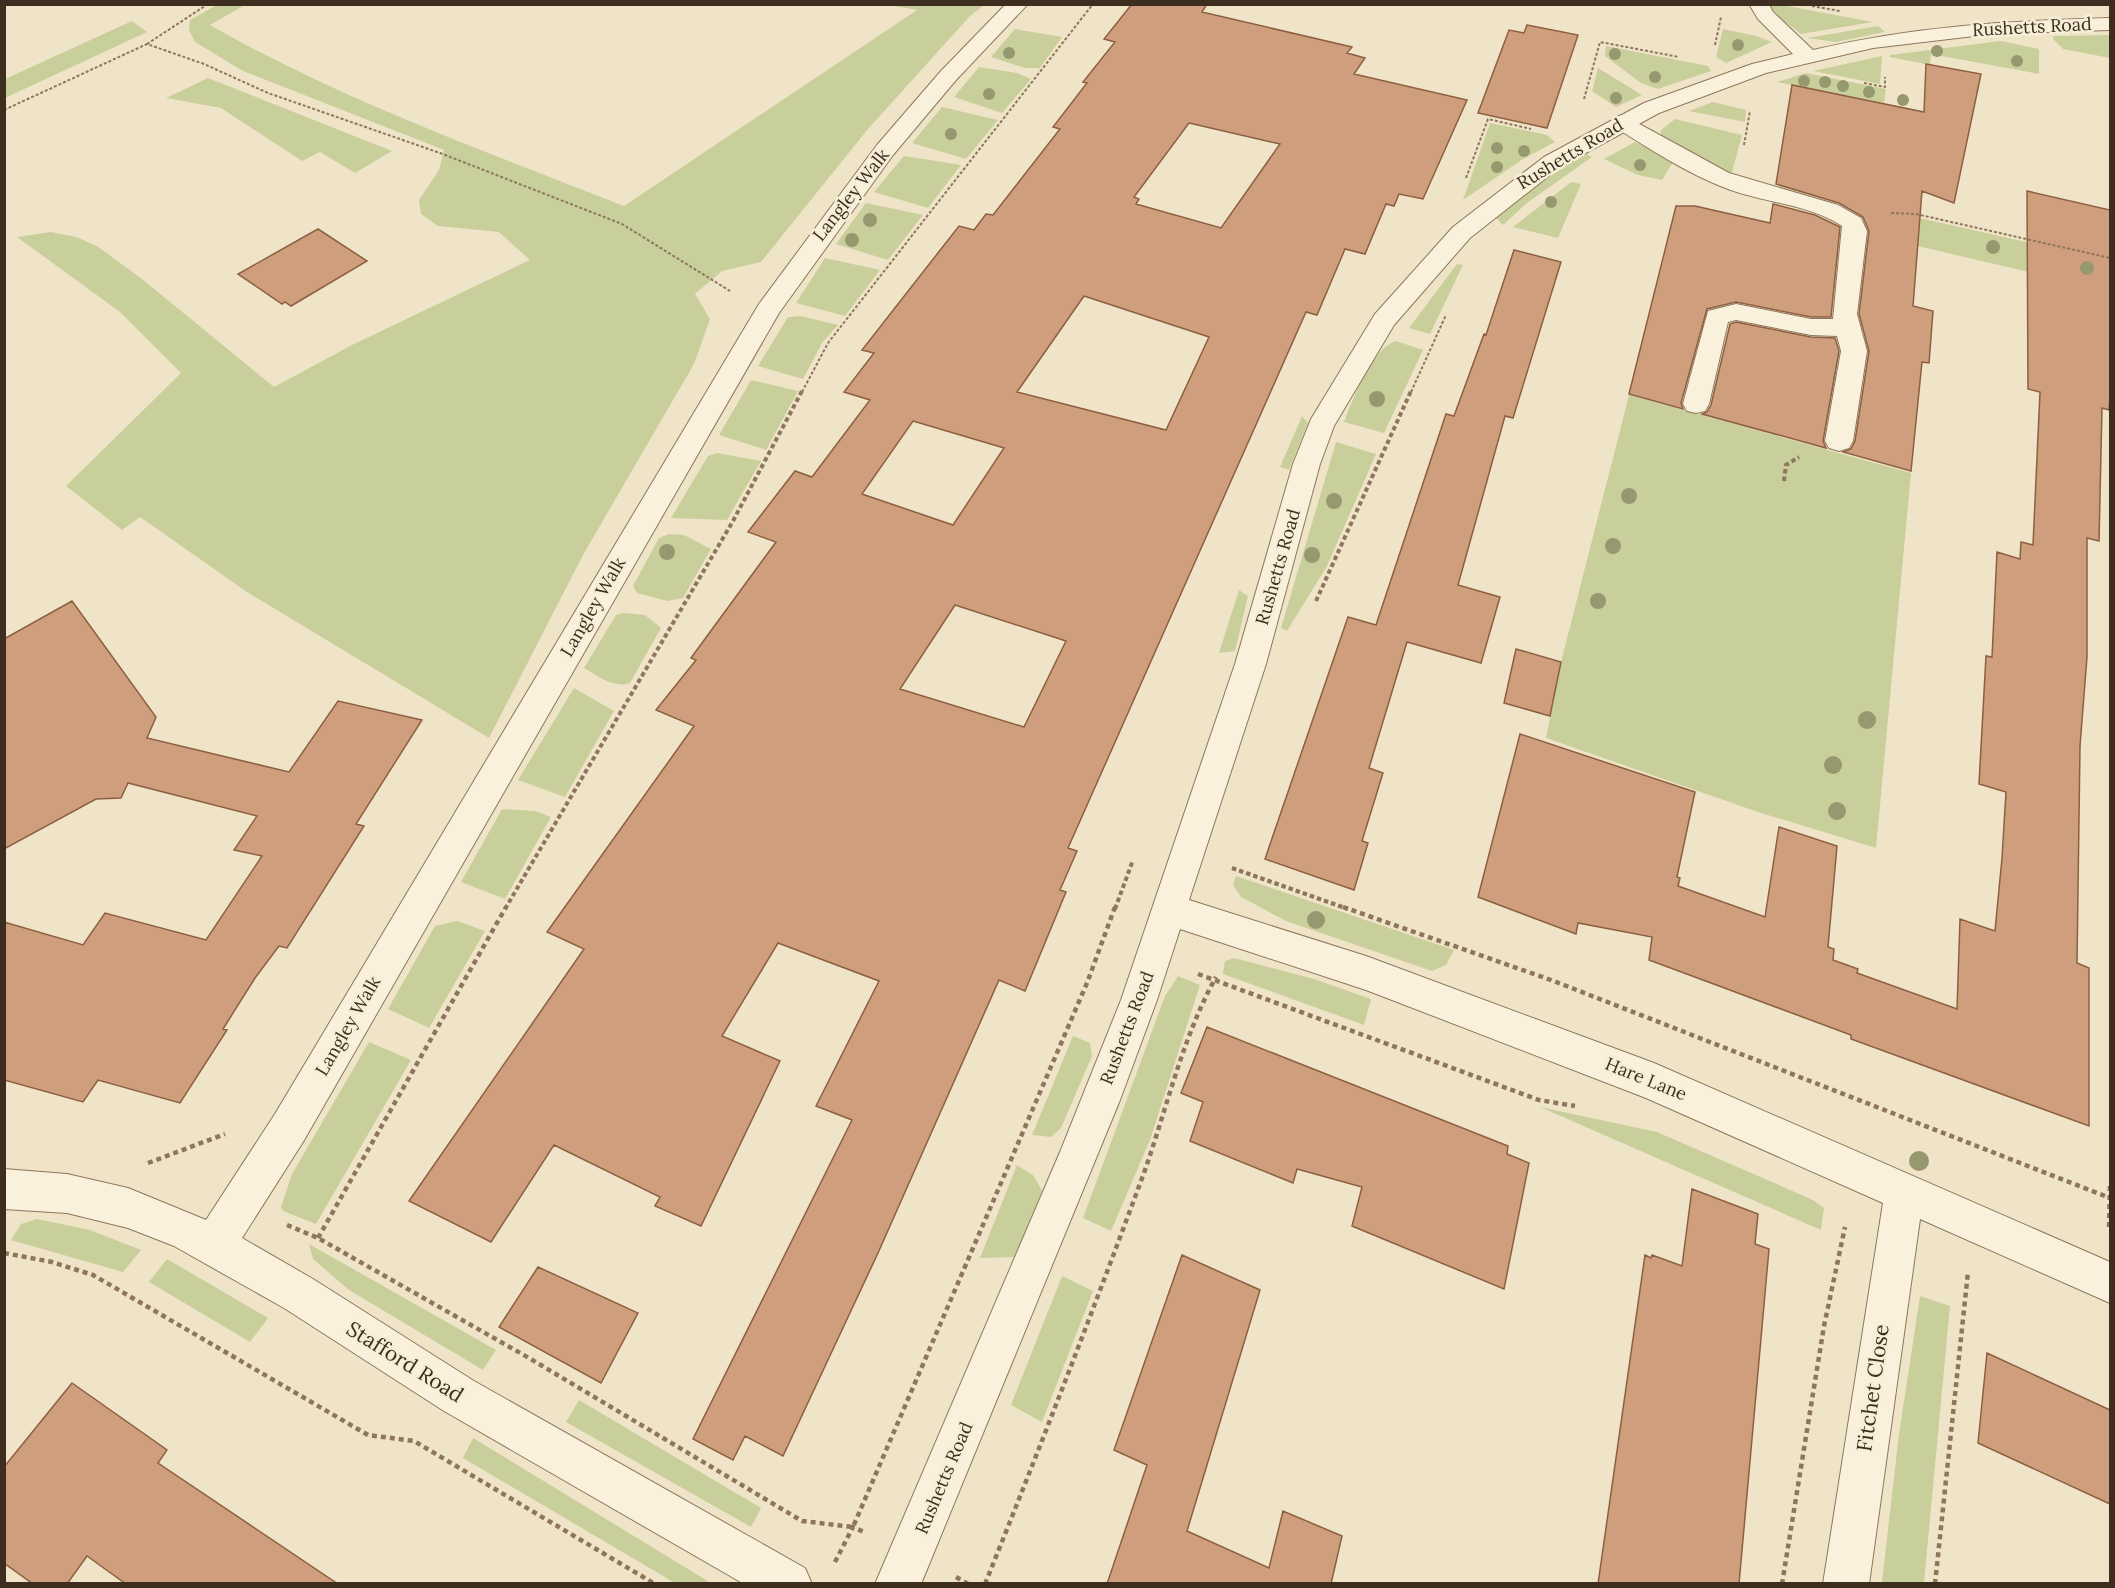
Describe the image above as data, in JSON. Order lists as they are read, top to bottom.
{
  "streets": {
    "street": [
      "Rushetts Road",
      "Langley Walk",
      "Hare Lane",
      "Stafford Road",
      "Fitchet Close"
    ]
  },
  "crossings": [
    ["Rushetts Road", "Hare Lane"],
    ["Langley Walk", "Stafford Road"],
    ["Hare Lane", "Fitchet Close"]
  ]
}
